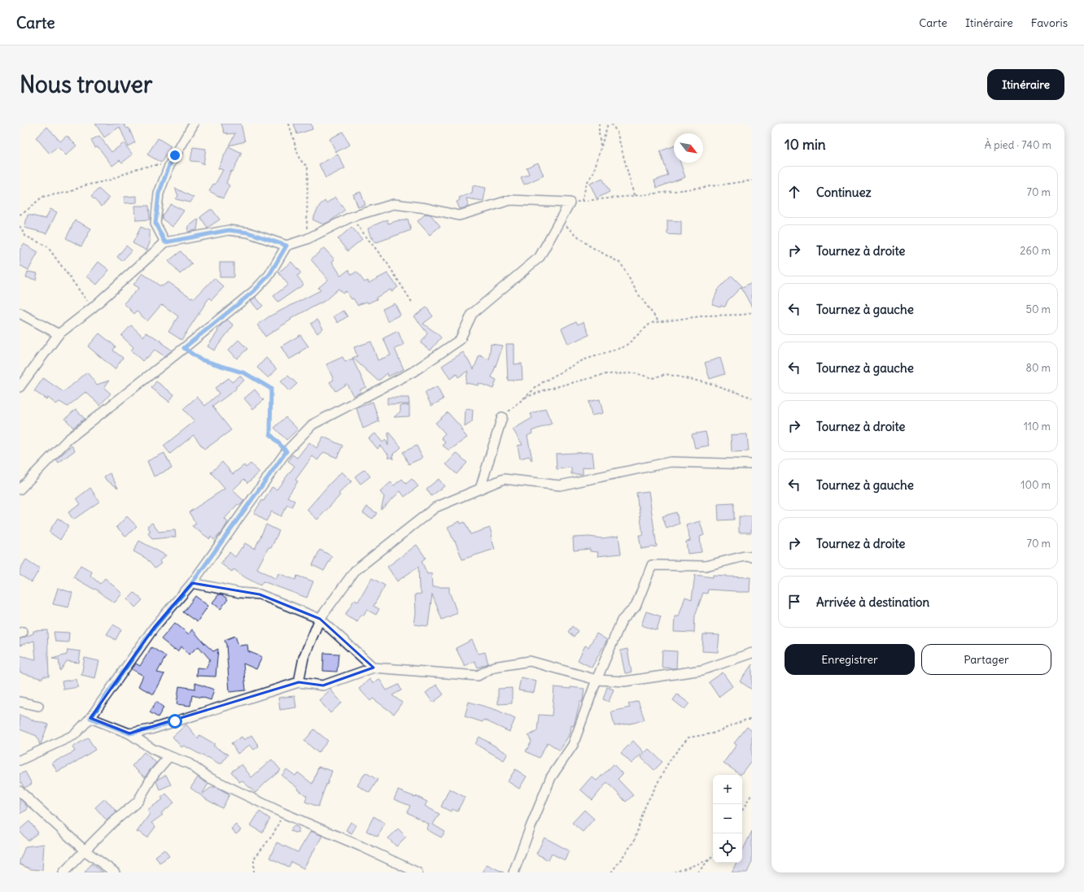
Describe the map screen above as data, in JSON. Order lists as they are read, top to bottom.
{
  "north": "bottom right",
  "page": {
    "header": "Carte",
    "nav": ["Carte", "Itinéraire", "Favoris"],
    "buttons": [
      "Itinéraire",
      ["Enregistrer", "Partager"]
    ],
    "title": "Nous trouver",
    "heading": ["10 min", "À pied · 740 m"],
    "list": [
      ["Continuez", "70 m"],
      ["Tournez à droite", "260 m"],
      ["Tournez à gauche", "50 m"],
      ["Tournez à gauche", "80 m"],
      ["Tournez à droite", "110 m"],
      ["Tournez à gauche", "100 m"],
      ["Tournez à droite", "70 m"],
      "Arrivée à destination"
    ],
    "map_buttons": ["+", "−"]
  }
}
